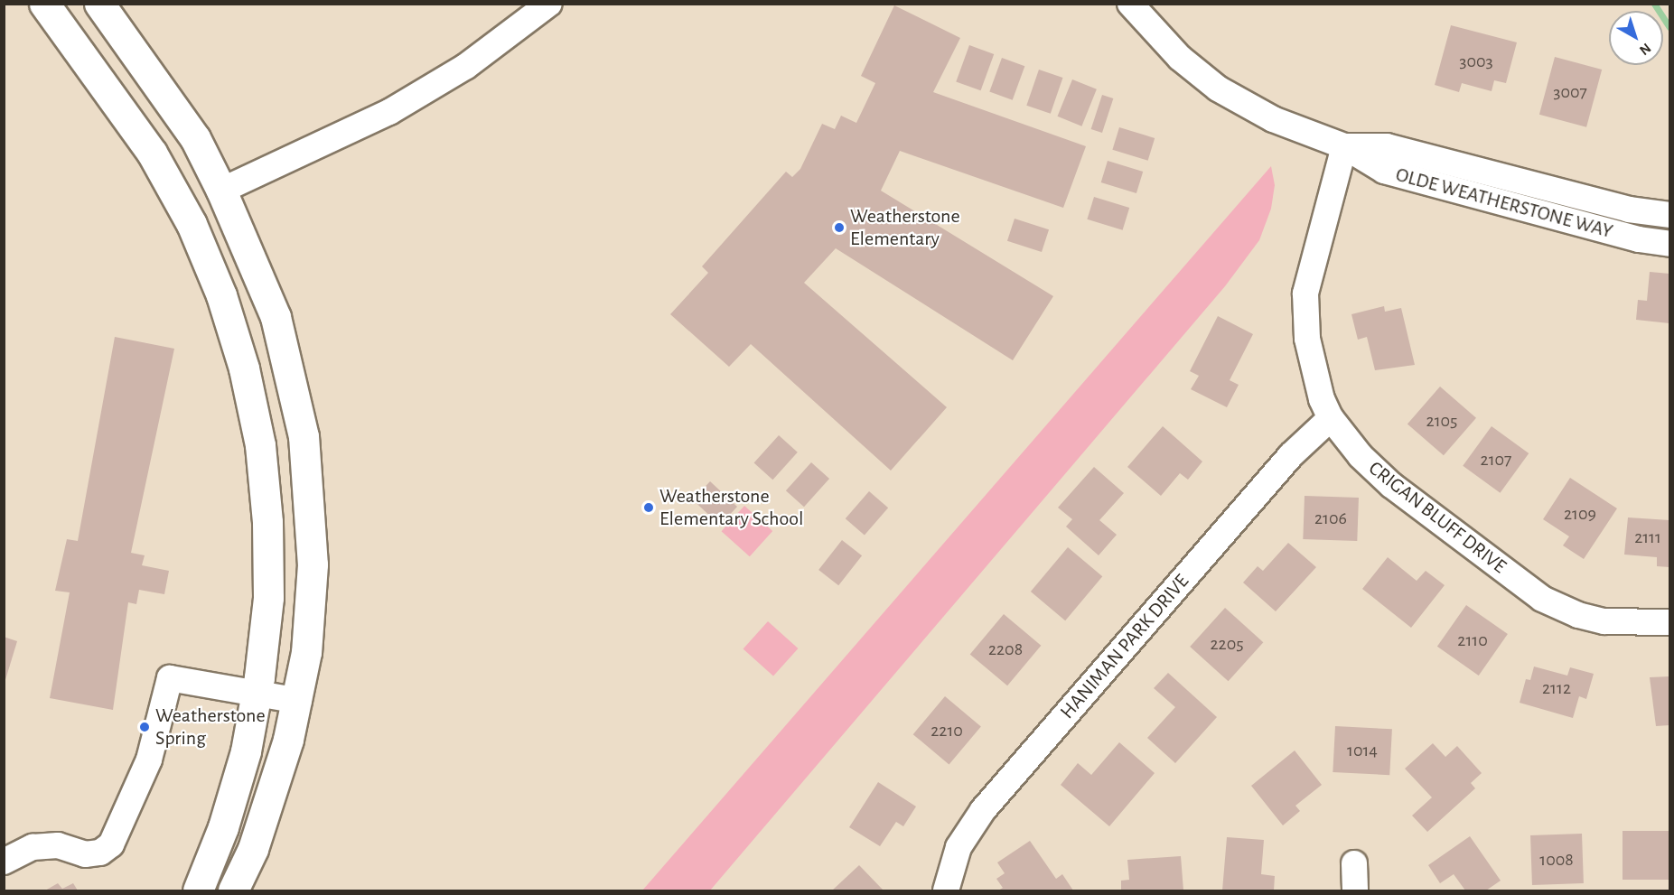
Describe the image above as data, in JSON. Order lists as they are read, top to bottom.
{
  "streets": {
    "street": ["OLDE WEATHERSTONE WAY", "CRIGAN BLUFF DRIVE", "HANIMAN PARK DRIVE"]
  },
  "crossings": [
    ["OLDE WEATHERSTONE WAY", "CRIGAN BLUFF DRIVE"],
    ["CRIGAN BLUFF DRIVE", "HANIMAN PARK DRIVE"]
  ],
  "places": ["Weatherstone Elementary", "Weatherstone Elementary School", "Weatherstone Spring"],
  "house_numbers": [
    "3003",
    "3007",
    "2105",
    "2107",
    "2109",
    "2106",
    "2111",
    "2110",
    "2205",
    "2208",
    "2112",
    "2210",
    "1014",
    "1008"
  ],
  "north": "bottom right"
}
